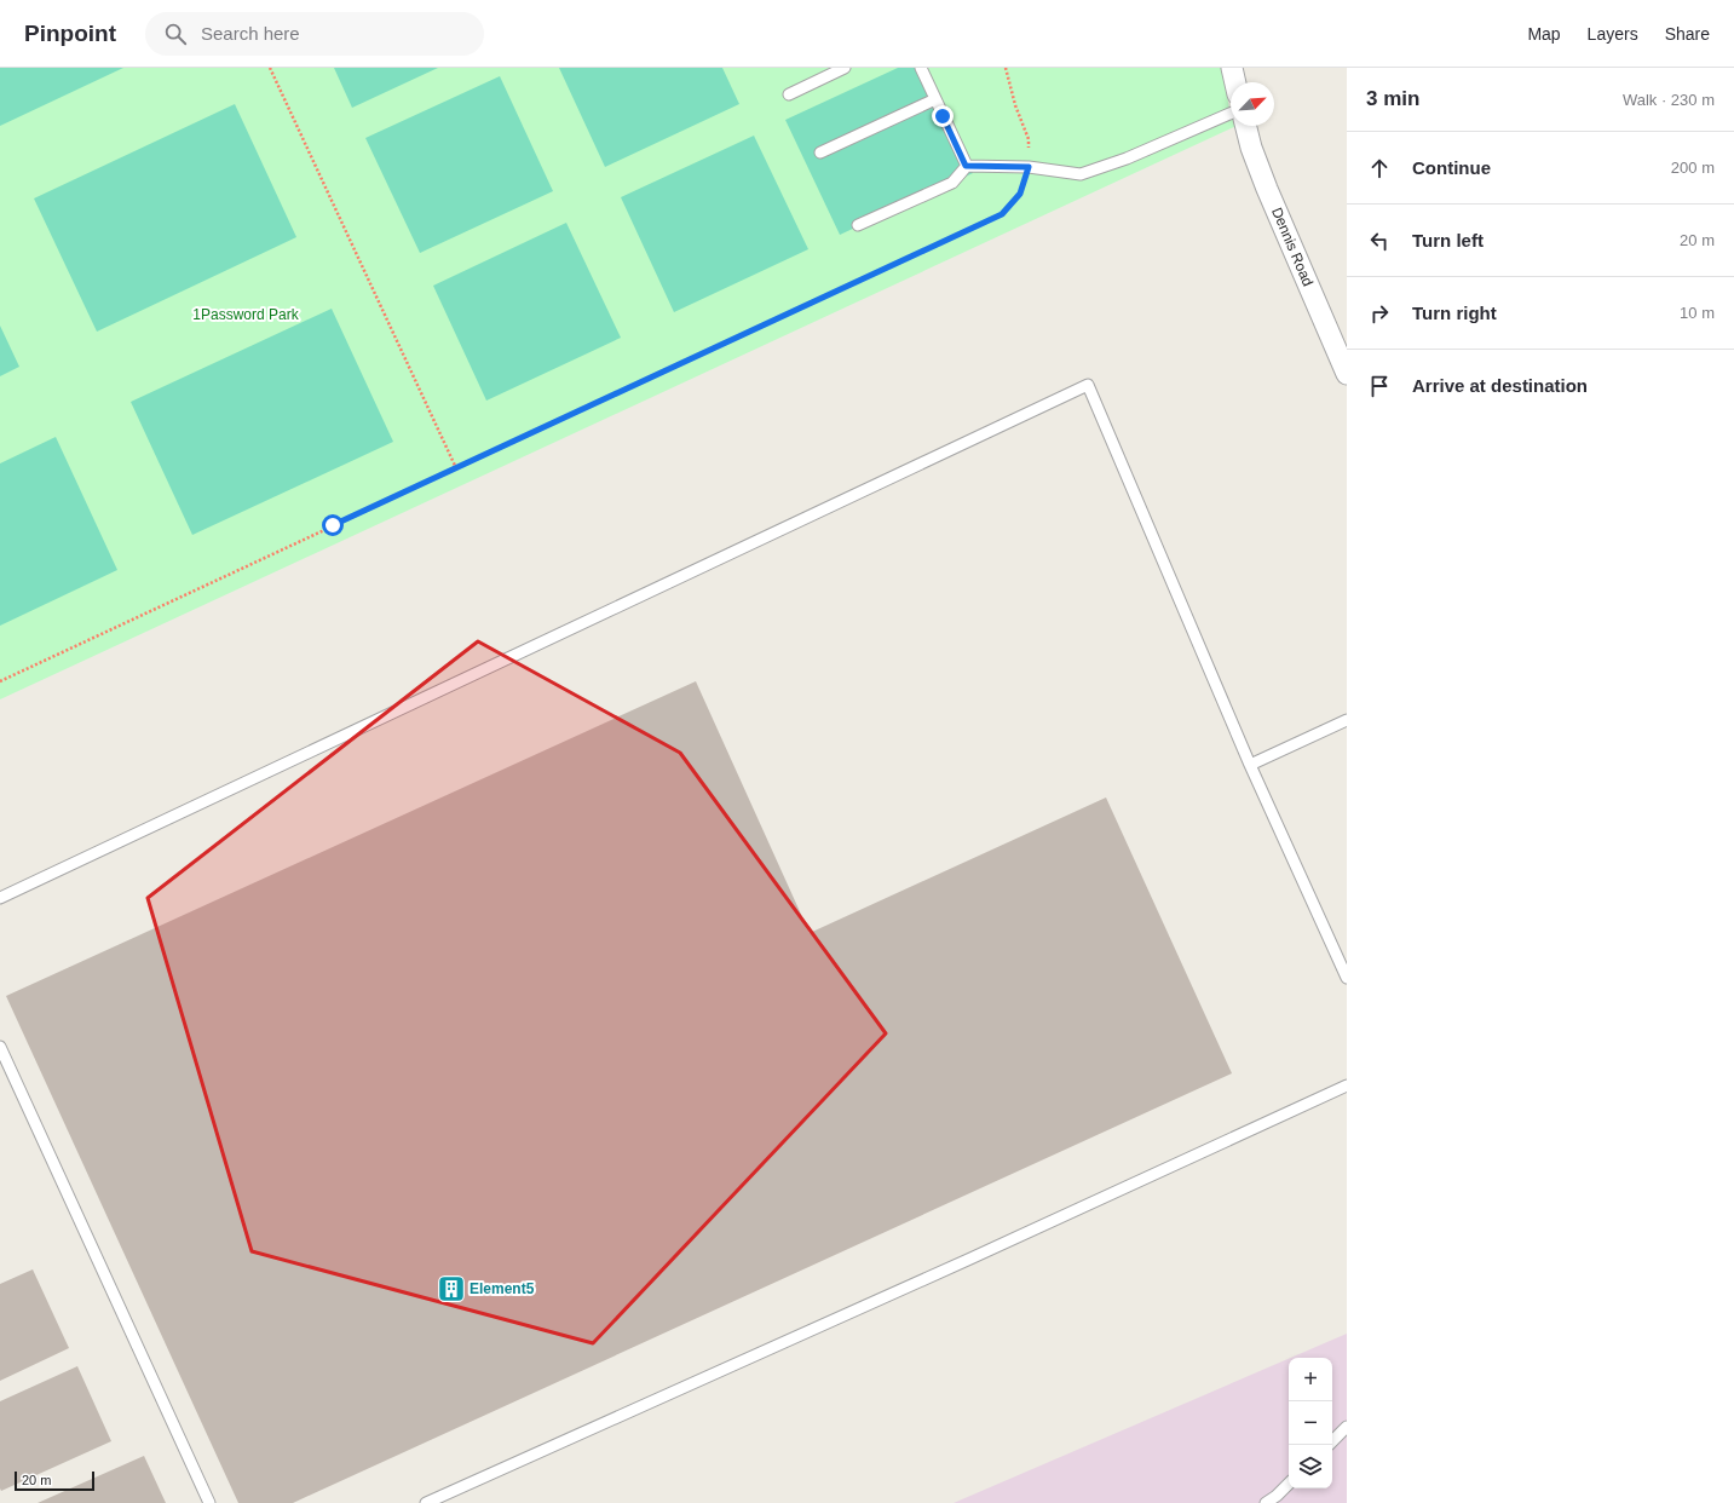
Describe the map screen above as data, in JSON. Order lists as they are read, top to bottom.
{
  "streets": {
    "street": ["Dennis Road"]
  },
  "parks": ["1Password Park"],
  "places": {
    "building": ["Element5"]
  },
  "scale_bar": "20 m",
  "north": "top right",
  "page": {
    "header": "Pinpoint",
    "search": "Search here",
    "nav": ["Map", "Layers", "Share"],
    "heading": ["3 min", "Walk · 230 m"],
    "list": [
      ["Continue", "200 m"],
      ["Turn left", "20 m"],
      ["Turn right", "10 m"],
      "Arrive at destination"
    ],
    "map_buttons": ["+", "−"],
    "scale": "20 m"
  }
}
